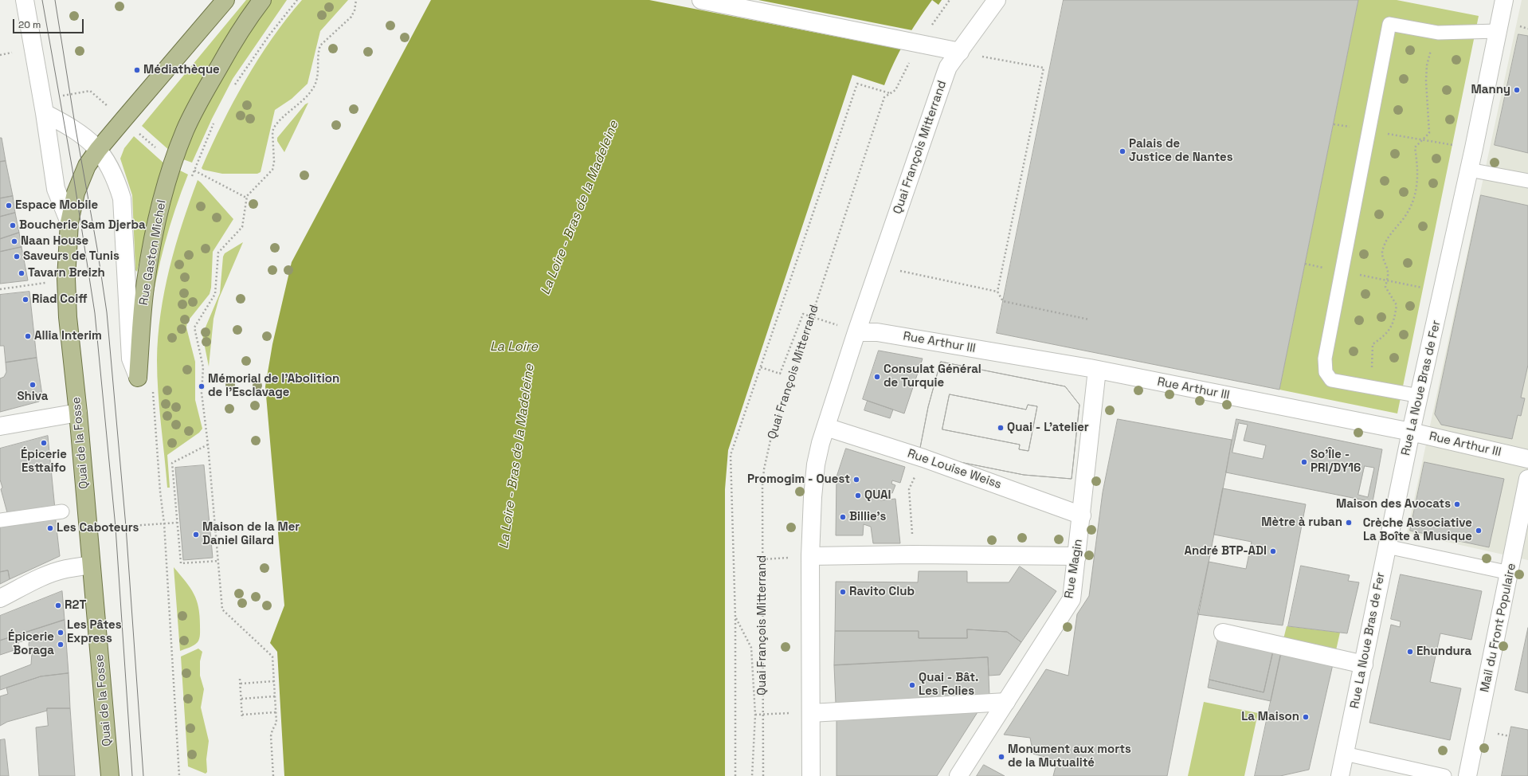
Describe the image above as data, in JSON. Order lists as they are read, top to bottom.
{
  "streets": {
    "main road": ["Rue Gaston Michel", "Quai de la Fosse"],
    "street": [
      "Quai François Mitterrand",
      "Rue Arthur III",
      "Rue La Noue Bras de Fer",
      "Rue Louise Weiss",
      "Rue Magin",
      "Mail du Front Populaire"
    ]
  },
  "crossings": [
    ["Quai François Mitterrand", "Rue Arthur III"],
    ["Quai François Mitterrand", "Rue Louise Weiss"],
    ["Rue Arthur III", "Rue La Noue Bras de Fer"],
    ["Rue Arthur III", "Rue Magin"],
    ["Rue Louise Weiss", "Rue Magin"]
  ],
  "water": ["La Loire - Bras de la Madeleine", "La Loire"],
  "places": [
    "Médiathèque",
    "Manny",
    "Palais de Justice de Nantes",
    "Espace Mobile",
    "Boucherie Sam Djerba",
    "Naan House",
    "Saveurs de Tunis",
    "Tavarn Breizh",
    "Riad Coiff",
    "Allia Interim",
    "Consulat Général de Turquie",
    "Shiva",
    "Mémorial de l’Abolition de l’Esclavage",
    "Quai - L'atelier",
    "Épicerie Esttaifo",
    "So'Île - PRI/DY16",
    "Promogim - Ouest",
    "QUAI",
    "Maison des Avocats",
    "Billie's",
    "Mètre à ruban",
    "Les Caboteurs",
    "Crèche Associative La Boîte à Musique",
    "Maison de la Mer Daniel Gilard",
    "André BTP-ADI",
    "Ravito Club",
    "R2T",
    "Les Pâtes Express",
    "Épicerie Boraga",
    "Ehundura",
    "Quai - Bât. Les Folies",
    "La Maison",
    "Monument aux morts de la Mutualité"
  ],
  "scale_bar": "20 m"
}
